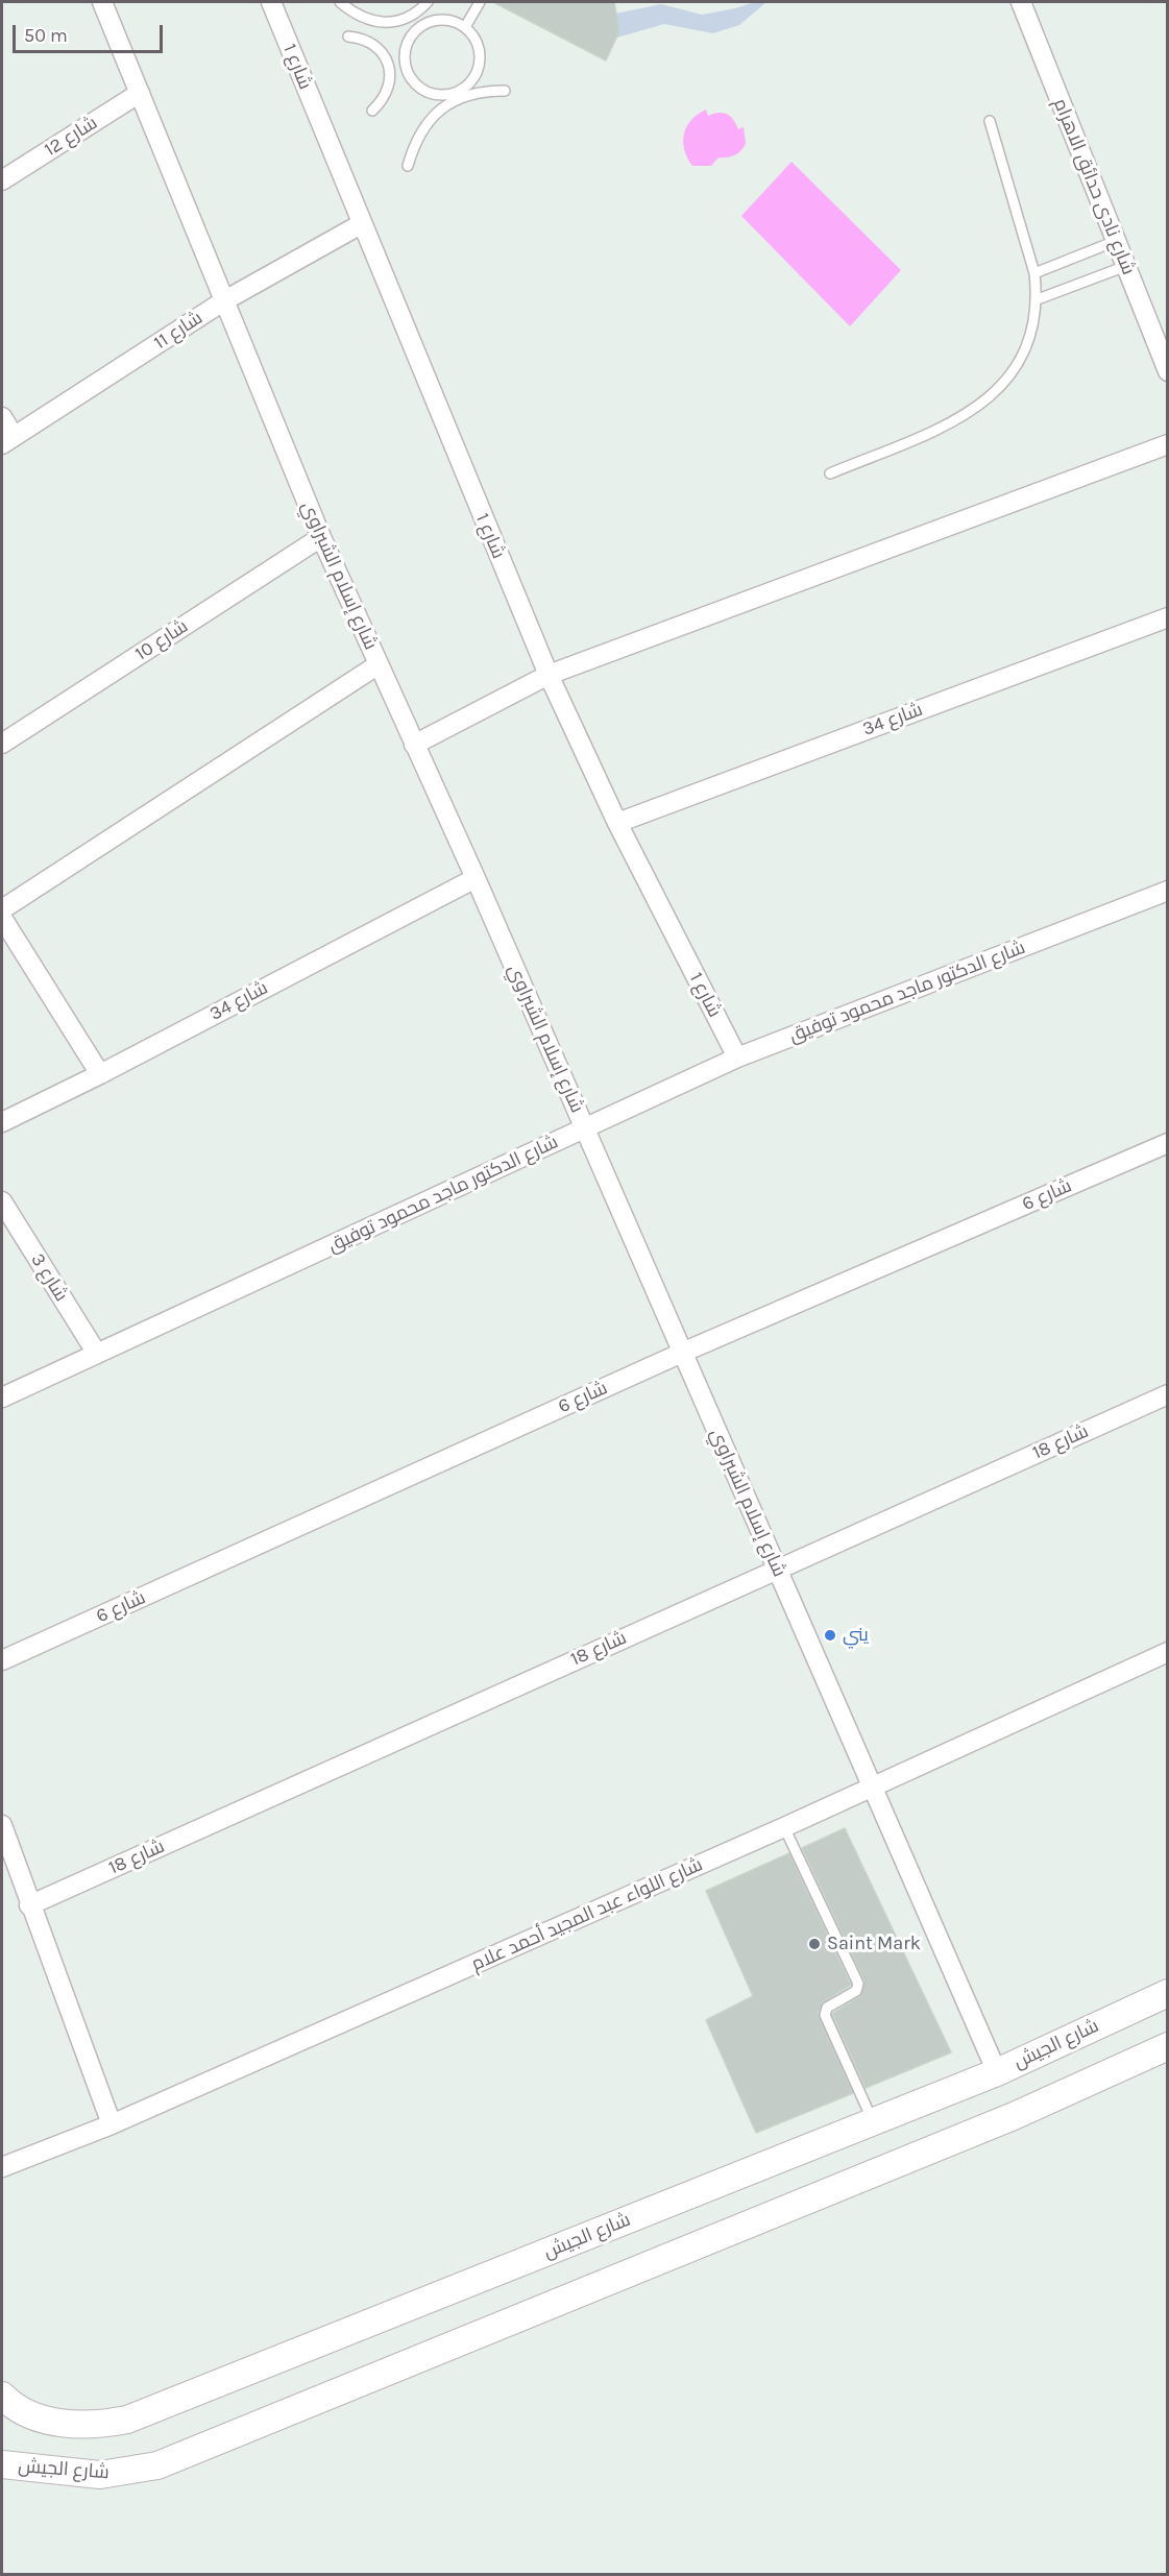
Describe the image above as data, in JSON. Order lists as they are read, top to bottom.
{
  "streets": {
    "street": [
      "شارع 1",
      "شارع 12",
      "شارع نادى حدائق الاهرام",
      "شارع 11",
      "شارع إسلام الشبراوي",
      "شارع 10",
      "شارع 34",
      "شارع الدكتور ماجد محمود توفيق",
      "شارع 6",
      "شارع 3",
      "شارع 18",
      "شارع اللواء عبد المجيد أحمد علام",
      "شارع الجيش"
    ]
  },
  "crossings": [
    ["شارع 1", "شارع 11"],
    ["شارع 1", "شارع 34"],
    ["شارع 1", "شارع الدكتور ماجد محمود توفيق"],
    ["شارع 12", "شارع إسلام الشبراوي"],
    ["شارع 11", "شارع إسلام الشبراوي"],
    ["شارع إسلام الشبراوي", "شارع 10"],
    ["شارع إسلام الشبراوي", "شارع 34"],
    ["شارع إسلام الشبراوي", "شارع الدكتور ماجد محمود توفيق"],
    ["شارع إسلام الشبراوي", "شارع 6"],
    ["شارع إسلام الشبراوي", "شارع 18"],
    ["شارع إسلام الشبراوي", "شارع اللواء عبد المجيد أحمد علام"],
    ["شارع إسلام الشبراوي", "شارع الجيش"],
    ["شارع الدكتور ماجد محمود توفيق", "شارع 3"]
  ],
  "places": ["يني", "Saint Mark"],
  "scale_bar": "50 m"
}
